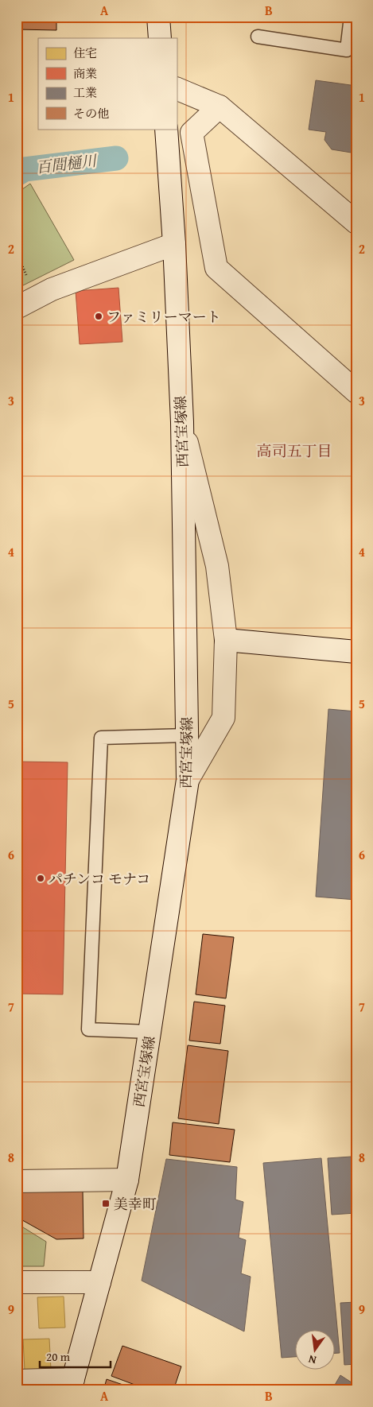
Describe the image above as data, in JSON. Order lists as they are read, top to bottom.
{
  "streets": {
    "street": ["西宮宝塚線"]
  },
  "districts": ["高司五丁目"],
  "water": ["百間樋川"],
  "places": {
    "other": ["ファミリーマート", "パチンコ モナコ"],
    "transit": ["美幸町"]
  },
  "legend": [
    "住宅",
    "商業",
    "工業",
    "その他"
  ],
  "scale_bar": "20 m",
  "north": "bottom",
  "grid": {
    "columns": ["A", "B"],
    "rows": [
      "1",
      "2",
      "3",
      "4",
      "5",
      "6",
      "7",
      "8",
      "9"
    ]
  }
}
